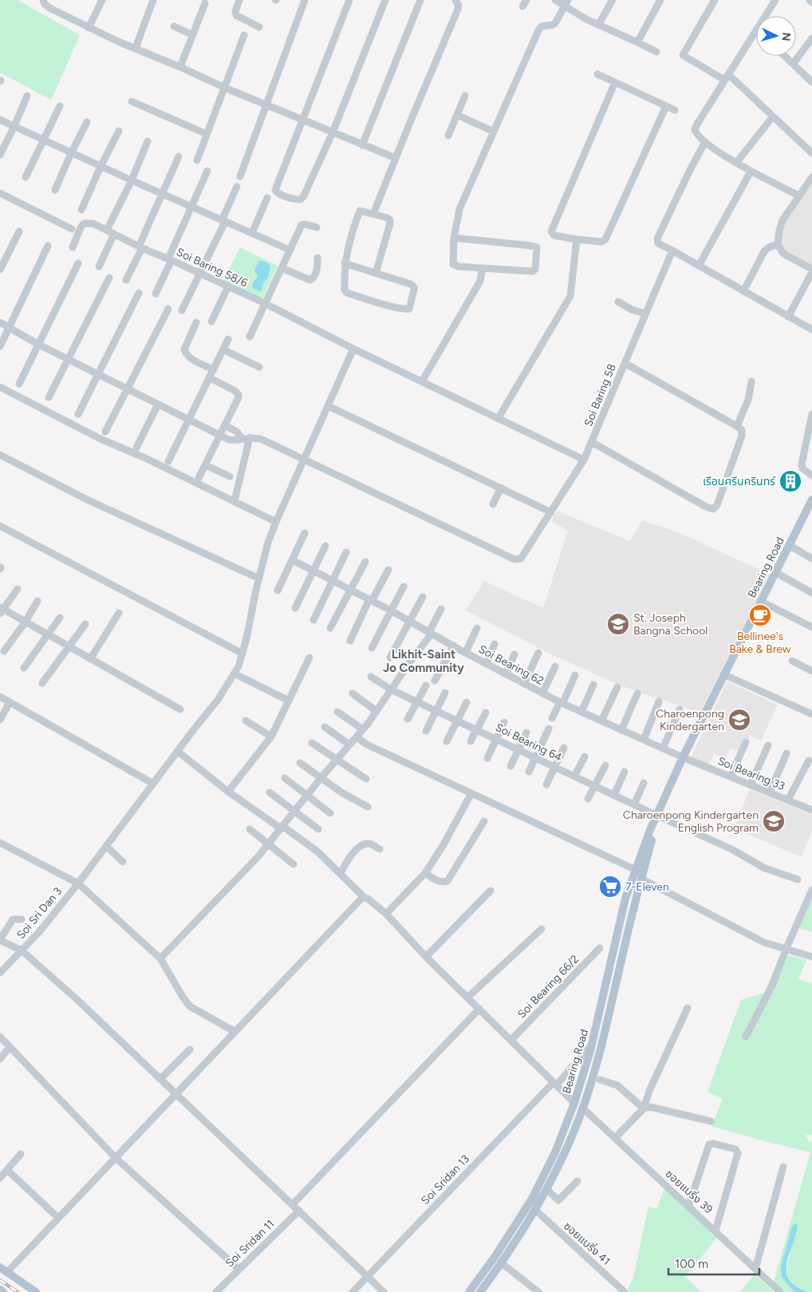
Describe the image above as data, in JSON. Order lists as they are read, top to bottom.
{
  "streets": {
    "main road": ["Bearing Road"],
    "street": [
      "Soi Baring 58/6",
      "Soi Baring 58",
      "Soi Bearing 62",
      "Soi Bearing 64",
      "Soi Bearing 33",
      "Soi Sri Dan 3",
      "Soi Bearing 66/2",
      "Soi Sridan 13",
      "ซอยแบริ่ง 39",
      "Soi Sridan 11",
      "ซอยแบริ่ง 41"
    ]
  },
  "crossings": [
    ["Soi Baring 58/6", "Soi Sri Dan 3"],
    ["Soi Baring 58", "Soi Sri Dan 3"],
    ["Bearing Road", "Soi Bearing 62"],
    ["Bearing Road", "Soi Bearing 64"],
    ["Bearing Road", "Soi Bearing 33"],
    ["Bearing Road", "Soi Sridan 13"],
    ["Bearing Road", "ซอยแบริ่ง 39"],
    ["Bearing Road", "ซอยแบริ่ง 41"],
    ["Soi Bearing 62", "Soi Bearing 33"]
  ],
  "districts": ["Likhit-Saint Jo Community"],
  "places": {
    "building": ["เรือนศรีนครินทร์"],
    "cafe": ["Bellinee's Bake & Brew"],
    "school or university": ["St. Joseph Bangna School", "Charoenpong Kindergarten", "Charoenpong Kindergarten English Program"],
    "supermarket": ["7-Eleven"]
  },
  "scale_bar": "100 m",
  "north": "right"
}
